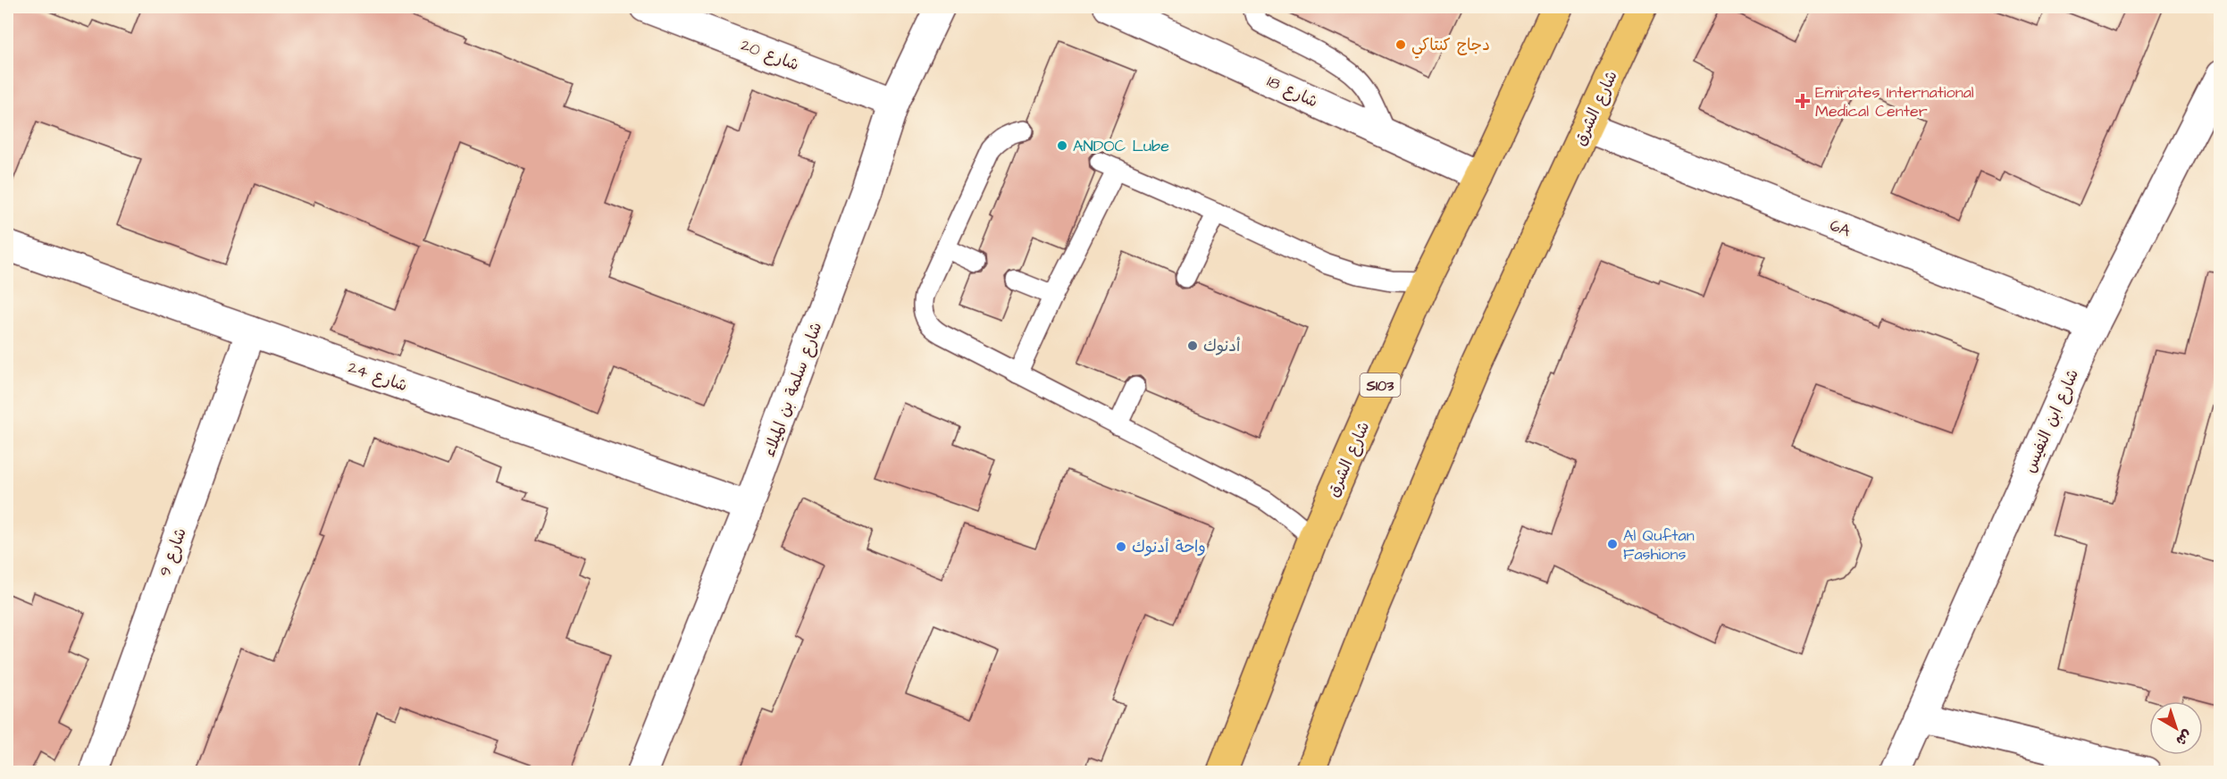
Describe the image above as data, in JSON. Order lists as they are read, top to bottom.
{
  "streets": {
    "main road": ["شارع الشرق", "S103"],
    "street": [
      "شارع 20",
      "شارع 18",
      "6A",
      "شارع 24",
      "شارع سلمة بن الميلاء",
      "شارع ابن النفيس",
      "شارع 9"
    ]
  },
  "crossings": [
    ["شارع 20", "شارع سلمة بن الميلاء"],
    ["شارع 18", "شارع الشرق"],
    ["شارع الشرق", "6A"],
    ["6A", "شارع ابن النفيس"],
    ["شارع 24", "شارع سلمة بن الميلاء"],
    ["شارع 24", "شارع 9"]
  ],
  "places": {
    "other": [
      "دجاج كنتاكي",
      "ANDOC Lube",
      "أدنوك",
      "Al Quftan Fashions",
      "واحة أدنوك"
    ],
    "health": ["Emirates International Medical Center"]
  },
  "north": "bottom right"
}
